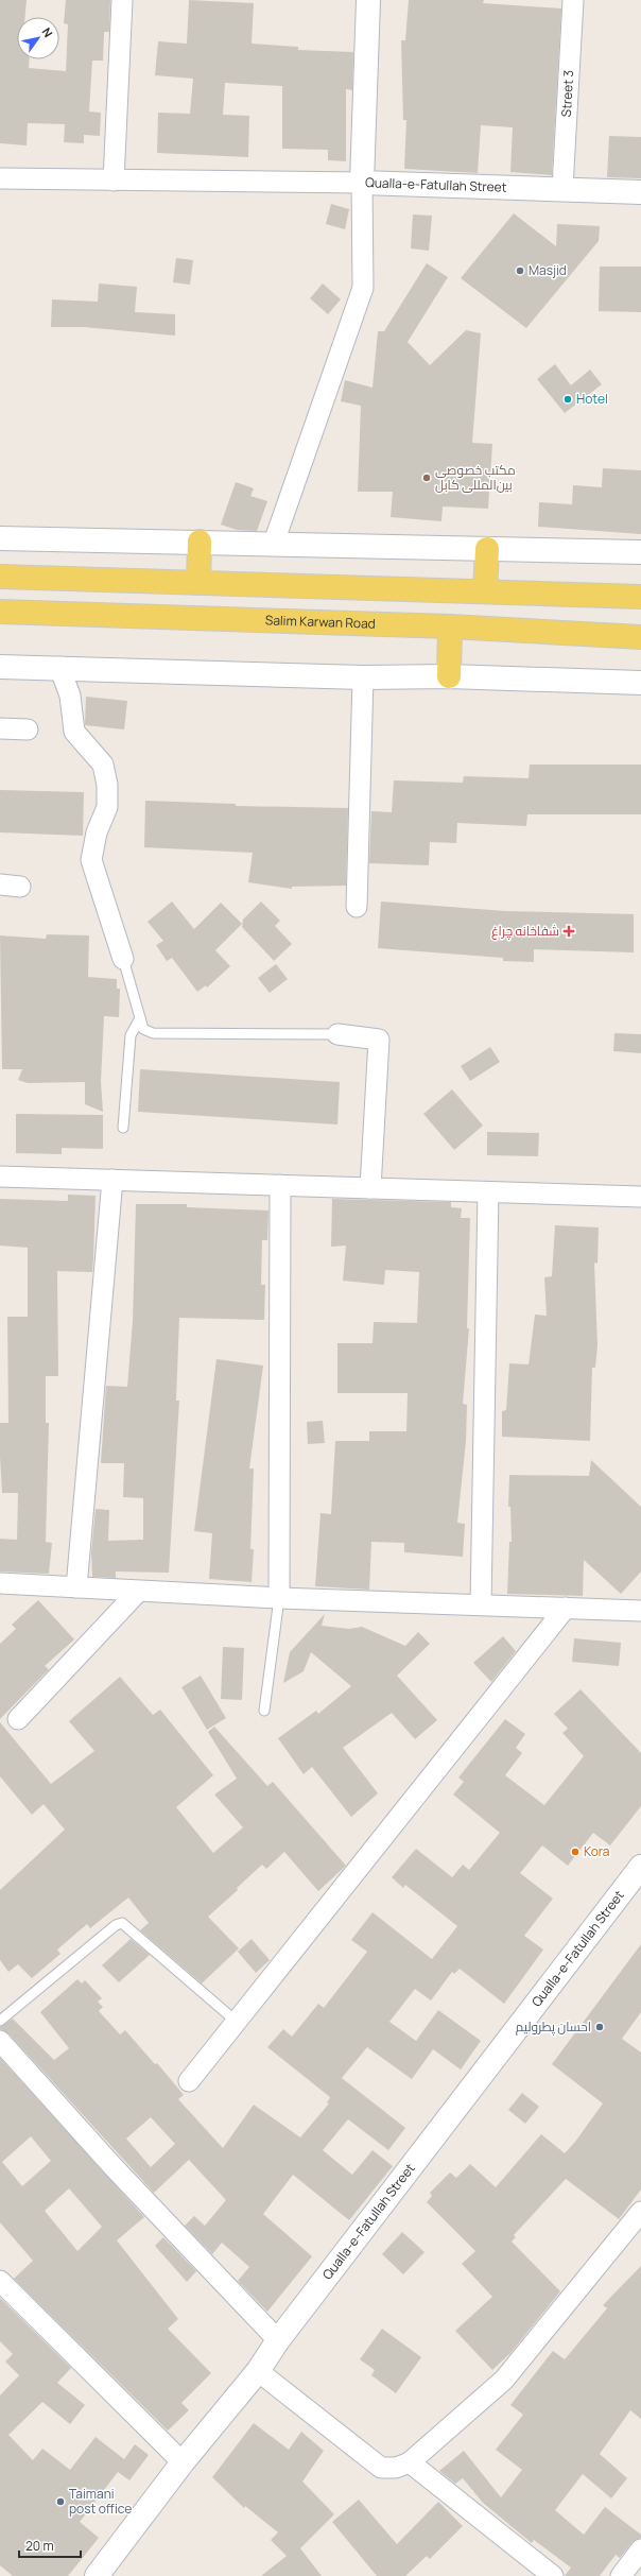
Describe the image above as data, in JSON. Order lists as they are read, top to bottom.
{
  "streets": {
    "main road": ["Salim Karwan Road"],
    "street": ["Street 3", "Qualla-e-Fatullah Street"]
  },
  "crossings": [
    ["Street 3", "Qualla-e-Fatullah Street"]
  ],
  "places": {
    "other": [
      "Masjid",
      "Hotel",
      "مکتب خصوصی بین‌المللی کابل",
      "Kora",
      "احسان پطرولیم",
      "Taimani post office"
    ],
    "health": ["شفاخانه چراغ"]
  },
  "scale_bar": "20 m",
  "north": "top right"
}
